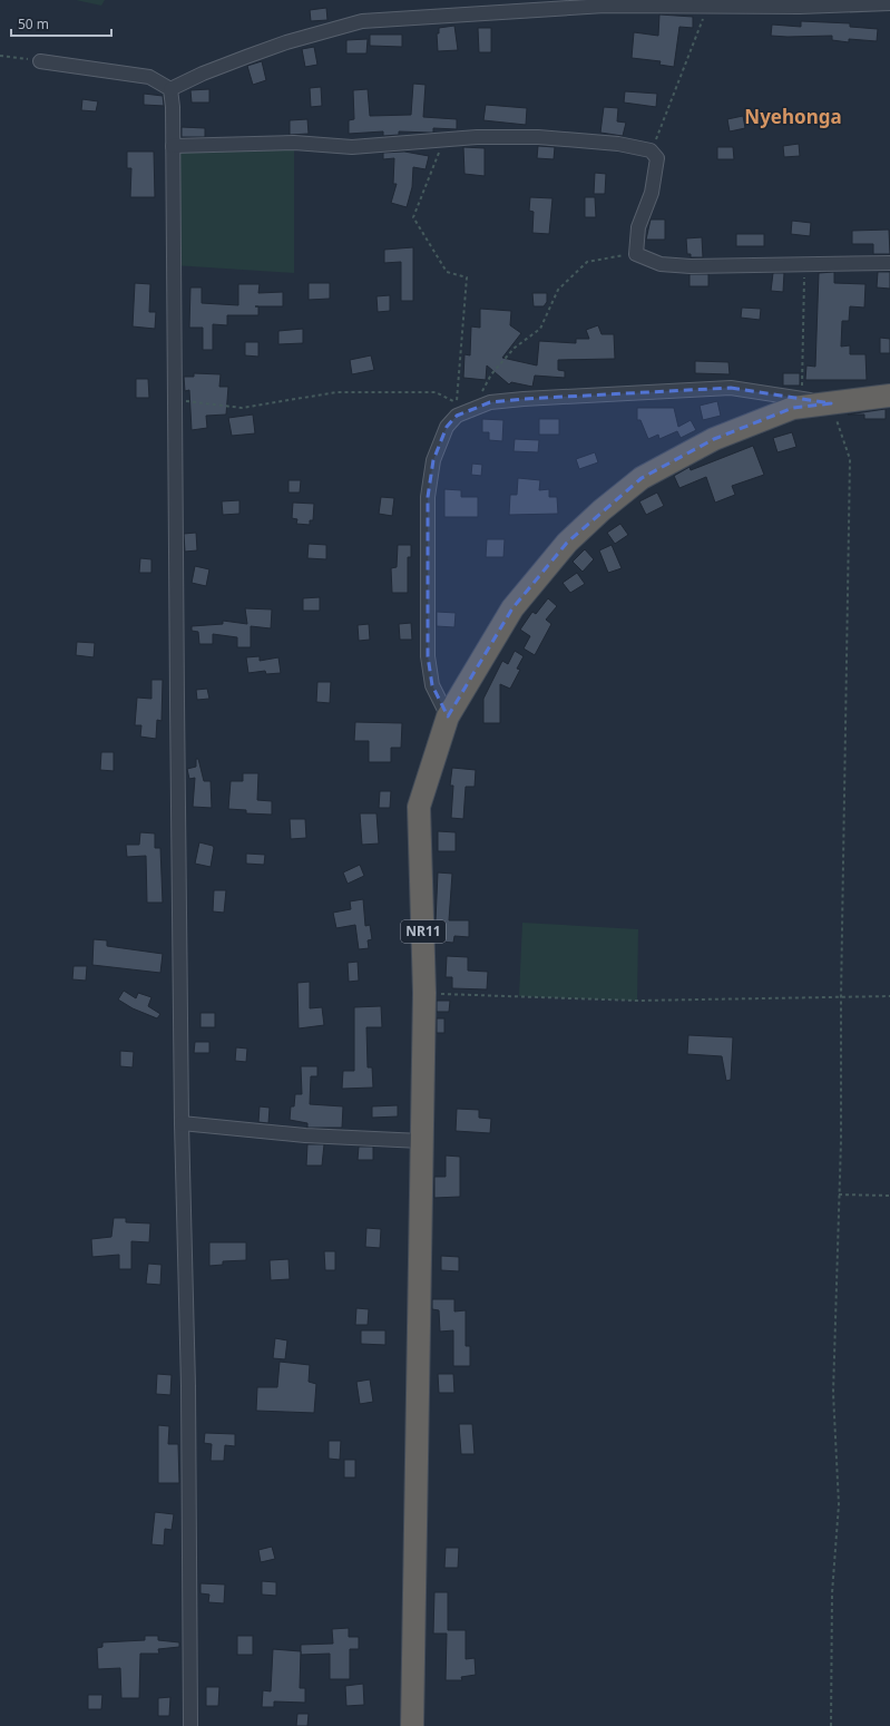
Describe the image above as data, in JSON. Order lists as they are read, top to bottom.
{
  "streets": {
    "highway": ["NR11"]
  },
  "districts": ["Nyehonga"],
  "scale_bar": "50 m"
}
